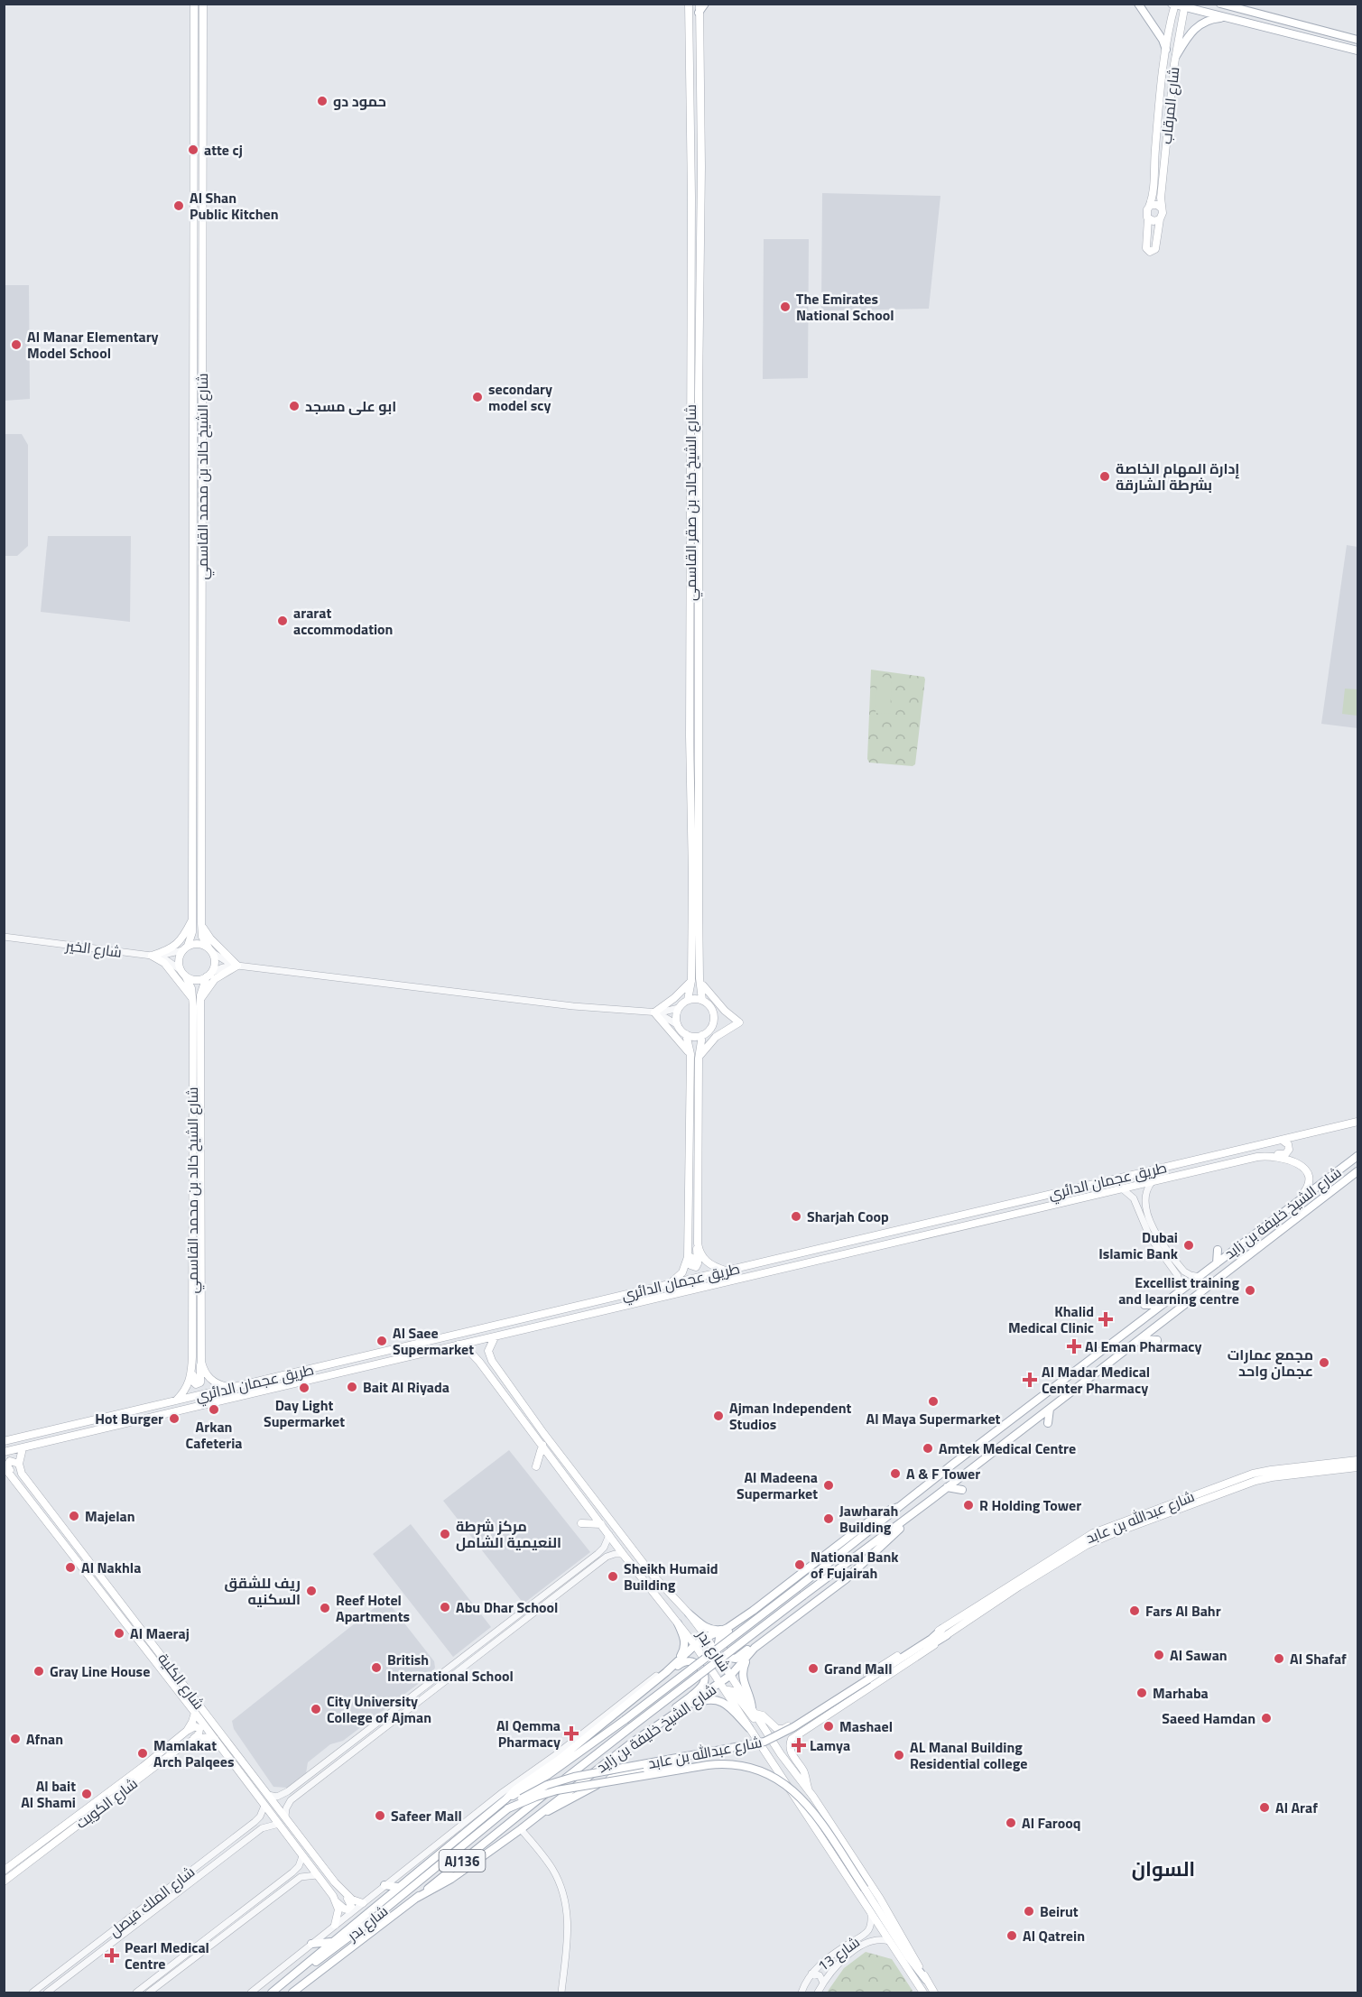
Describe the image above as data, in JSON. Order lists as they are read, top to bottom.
{
  "streets": {
    "main road": [
      "شارع المرقاب",
      "شارع الشيخ خالد بن محمد القاسمي",
      "شارع الشيخ خالد بن صقر القاسمي",
      "طريق عجمان الدائري",
      "شارع الشيخ خليفة بن زايد",
      "شارع عبدالله بن عابد",
      "شارع بدر",
      "شارع الكلية",
      "شارع الكويت",
      "AJ136"
    ],
    "street": ["شارع الخير", "شارع الملك فيصل", "شارع 13"]
  },
  "crossings": [
    ["شارع الشيخ خالد بن محمد القاسمي", "شارع الخير"],
    ["شارع الشيخ خالد بن محمد القاسمي", "طريق عجمان الدائري"],
    ["طريق عجمان الدائري", "شارع الشيخ خليفة بن زايد"],
    ["طريق عجمان الدائري", "شارع بدر"],
    ["شارع الشيخ خليفة بن زايد", "شارع عبدالله بن عابد"],
    ["شارع الشيخ خليفة بن زايد", "شارع بدر"],
    ["شارع عبدالله بن عابد", "شارع بدر"],
    ["شارع بدر", "شارع 13"],
    ["شارع الكلية", "شارع الكويت"],
    ["شارع الكلية", "شارع الملك فيصل"]
  ],
  "districts": ["السوان"],
  "places": {
    "other": [
      "حمود دو",
      "atte cj",
      "Al Shan Public Kitchen",
      "The Emirates National School",
      "Al Manar Elementary Model School",
      "secondary model scy",
      "ابو علی مسجد",
      "إدارة المهام الخاصة بشرطة الشارقة",
      "ararat accommodation",
      "Sharjah Coop",
      "Dubai Islamic Bank",
      "Excellist training and learning centre",
      "Al Saee Supermarket",
      "مجمع عمارات عجمان واحد",
      "Bait Al Riyada",
      "Day Light Supermarket",
      "Al Maya Supermarket",
      "Arkan Cafeteria",
      "Ajman Independent Studios",
      "Hot Burger",
      "Amtek Medical Centre",
      "A & F Tower",
      "Al Madeena Supermarket",
      "R Holding Tower",
      "Majelan",
      "Jawharah Building",
      "مركز شرطة النعيمية الشامل",
      "National Bank of Fujairah",
      "Al Nakhla",
      "Sheikh Humaid Building",
      "ريف للشقق السكنيه",
      "Abu Dhar School",
      "Reef Hotel Apartments",
      "Fars Al Bahr",
      "Al Maeraj",
      "Al Sawan",
      "Al Shafaf",
      "British International School",
      "Grand Mall",
      "Gray Line House",
      "Marhaba",
      "City University College of Ajman",
      "Saeed Hamdan",
      "Mashael",
      "Afnan",
      "Mamlakat Arch Palqees",
      "AL Manal Building Residential college",
      "Al bait Al Shami",
      "Al Araf",
      "Safeer Mall",
      "Al Farooq",
      "Beirut",
      "Al Qatrein"
    ],
    "health": [
      "Khalid Medical Clinic",
      "Al Eman Pharmacy",
      "Al Madar Medical Center Pharmacy",
      "Al Qemma Pharmacy",
      "Lamya",
      "Pearl Medical Centre"
    ]
  }
}
